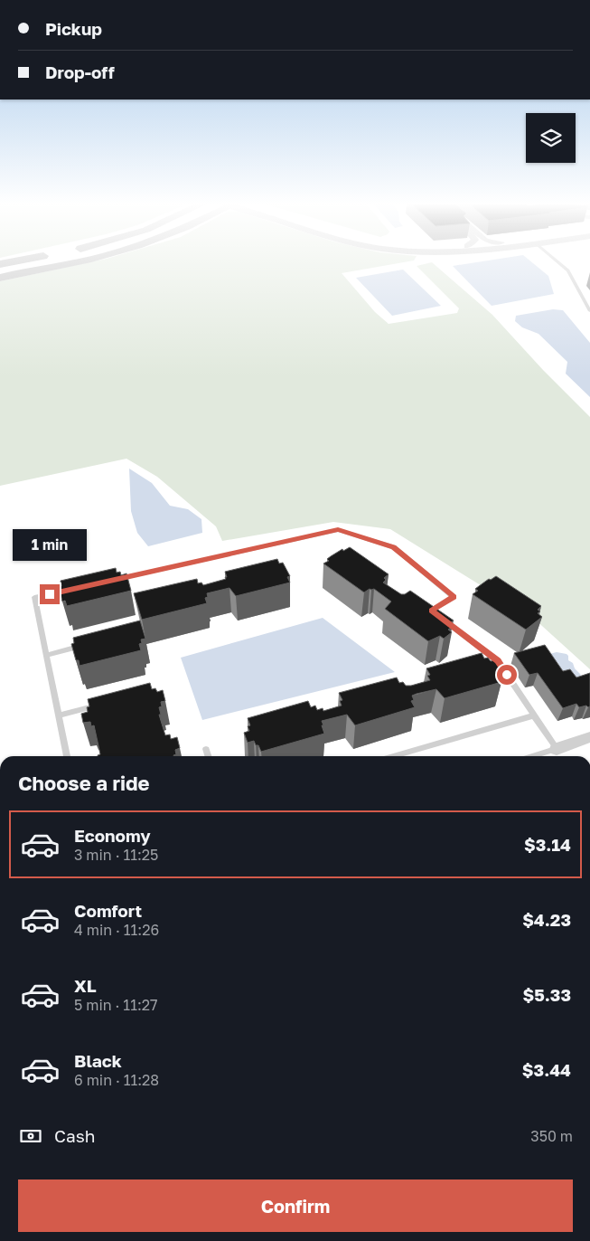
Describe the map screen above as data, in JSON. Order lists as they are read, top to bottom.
{
  "page": {
    "banner": ["Pickup", "Drop-off"],
    "bubble": "1 min",
    "heading": "Choose a ride",
    "list": [
      {
        "name": "Economy",
        "note": "3 min · 11:25",
        "value": "$3.14"
      },
      {
        "name": "Comfort",
        "note": "4 min · 11:26",
        "value": "$4.23"
      },
      {
        "name": "XL",
        "note": "5 min · 11:27",
        "value": "$5.33"
      },
      {
        "name": "Black",
        "note": "6 min · 11:28",
        "value": "$3.44"
      }
    ],
    "pay": ["Cash", "350 m"],
    "buttons": "Confirm"
  }
}
